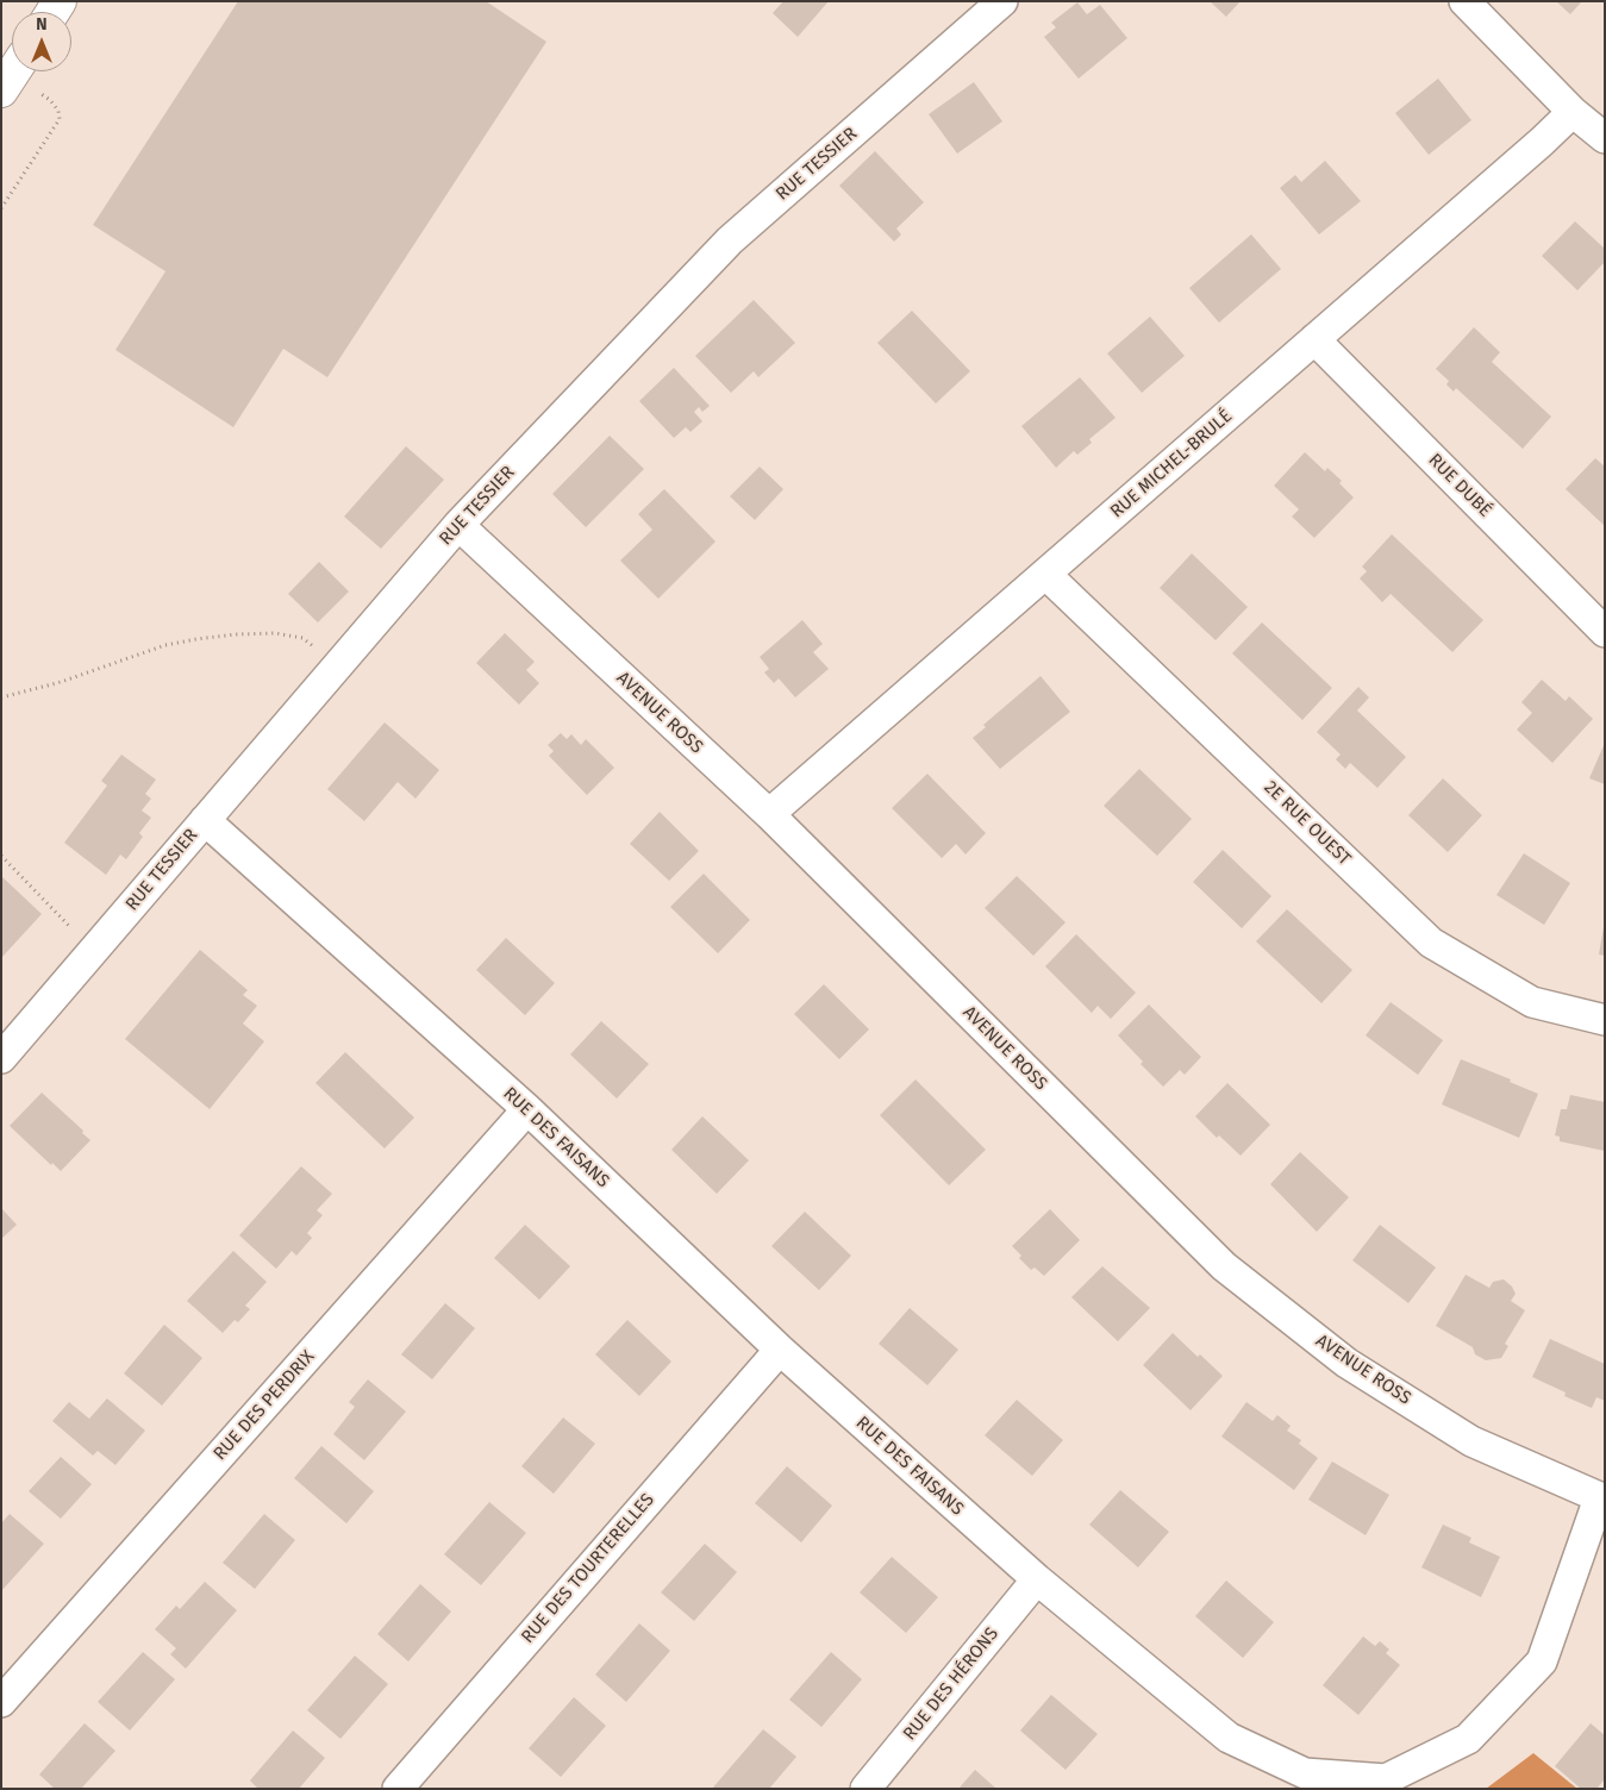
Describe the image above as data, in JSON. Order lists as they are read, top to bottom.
{
  "streets": {
    "street": [
      "RUE TESSIER",
      "RUE MICHEL-BRULÉ",
      "RUE DUBÉ",
      "AVENUE ROSS",
      "2E RUE OUEST",
      "RUE DES FAISANS",
      "RUE DES PERDRIX",
      "RUE DES TOURTERELLES",
      "RUE DES HÉRONS"
    ]
  },
  "crossings": [
    ["RUE TESSIER", "AVENUE ROSS"],
    ["RUE TESSIER", "RUE DES FAISANS"],
    ["RUE MICHEL-BRULÉ", "RUE DUBÉ"],
    ["RUE MICHEL-BRULÉ", "AVENUE ROSS"],
    ["RUE MICHEL-BRULÉ", "2E RUE OUEST"],
    ["AVENUE ROSS", "RUE DES FAISANS"],
    ["RUE DES FAISANS", "RUE DES PERDRIX"],
    ["RUE DES FAISANS", "RUE DES TOURTERELLES"],
    ["RUE DES FAISANS", "RUE DES HÉRONS"]
  ],
  "north": "top"
}
